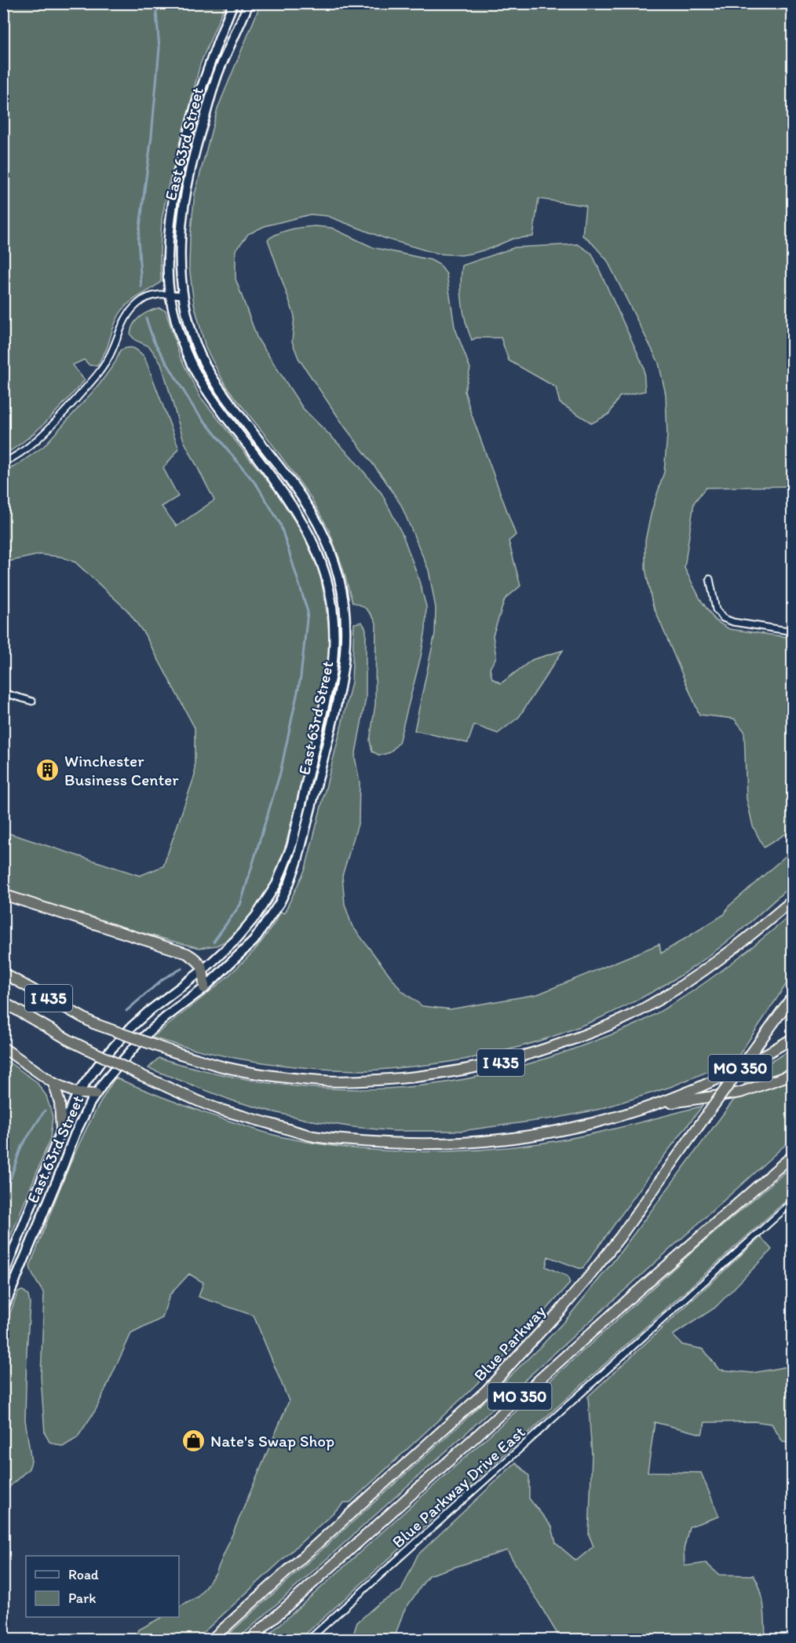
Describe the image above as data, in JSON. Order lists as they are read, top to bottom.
{
  "streets": {
    "highway": ["I 435", "MO 350", "Blue Parkway"],
    "main road": ["East 63rd Street"],
    "street": ["Blue Parkway Drive East"]
  },
  "places": {
    "building": ["Winchester Business Center"],
    "shop": ["Nate's Swap Shop"]
  },
  "legend": ["Road", "Park"]
}
